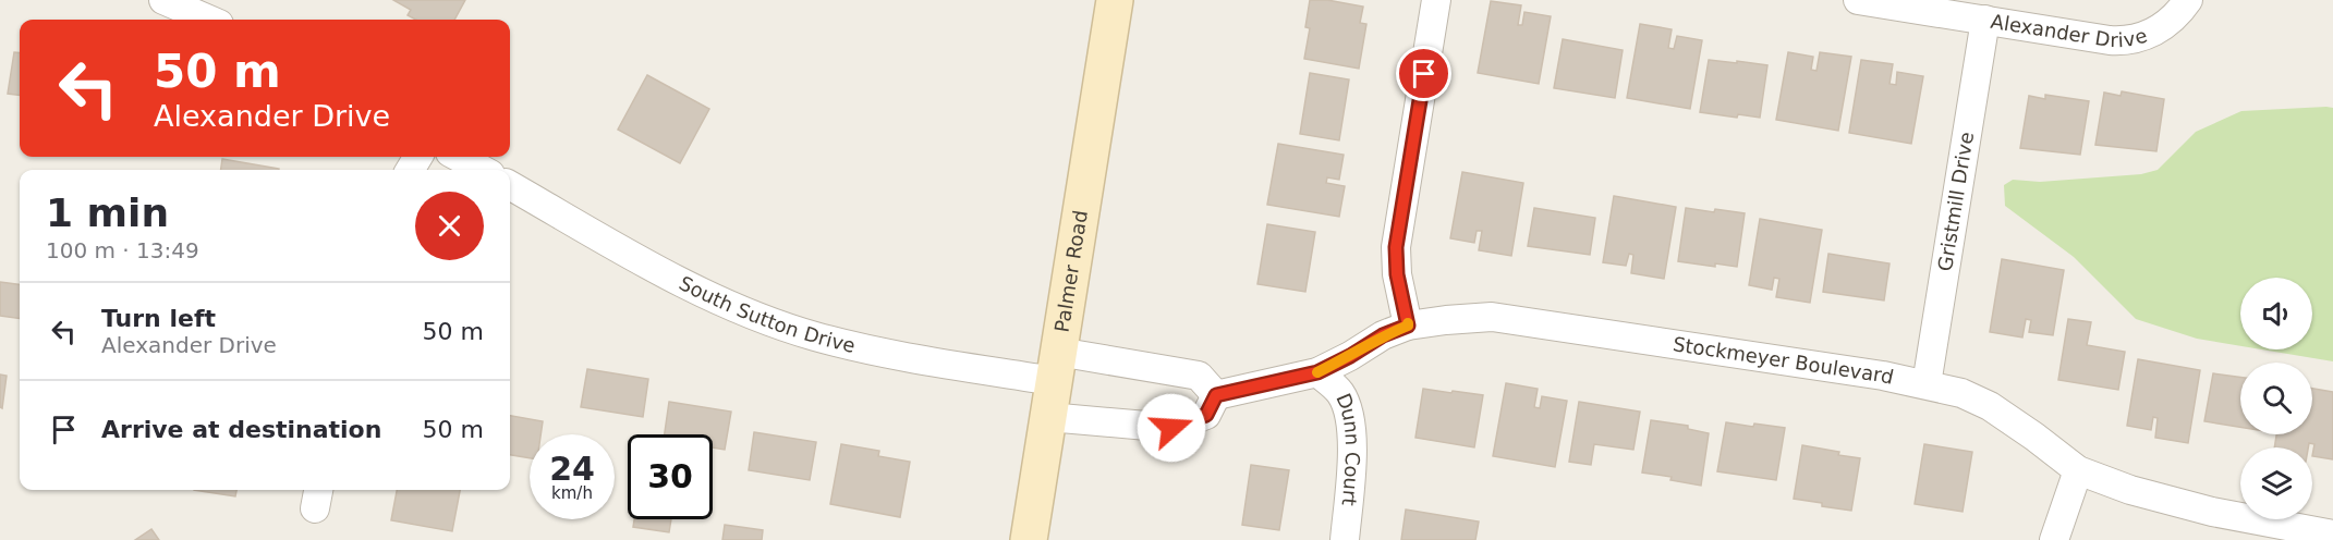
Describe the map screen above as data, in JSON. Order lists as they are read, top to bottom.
{
  "streets": {
    "street": [
      "Alexander Drive",
      "Gristmill Drive",
      "Palmer Road",
      "South Sutton Drive",
      "Stockmeyer Boulevard",
      "Dunn Court"
    ]
  },
  "crossings": [
    ["Alexander Drive", "Gristmill Drive"],
    ["Gristmill Drive", "Stockmeyer Boulevard"],
    ["Palmer Road", "South Sutton Drive"],
    ["Stockmeyer Boulevard", "Dunn Court"]
  ],
  "page": {
    "turn": ["50 m", "Alexander Drive"],
    "heading": ["1 min", "100 m · 13:49"],
    "list": [
      {
        "name": "Turn left",
        "note": "Alexander Drive",
        "value": "50 m"
      },
      {
        "name": "Arrive at destination",
        "value": "50 m"
      }
    ],
    "speed": "24 km/h",
    "limit": "30"
  }
}
